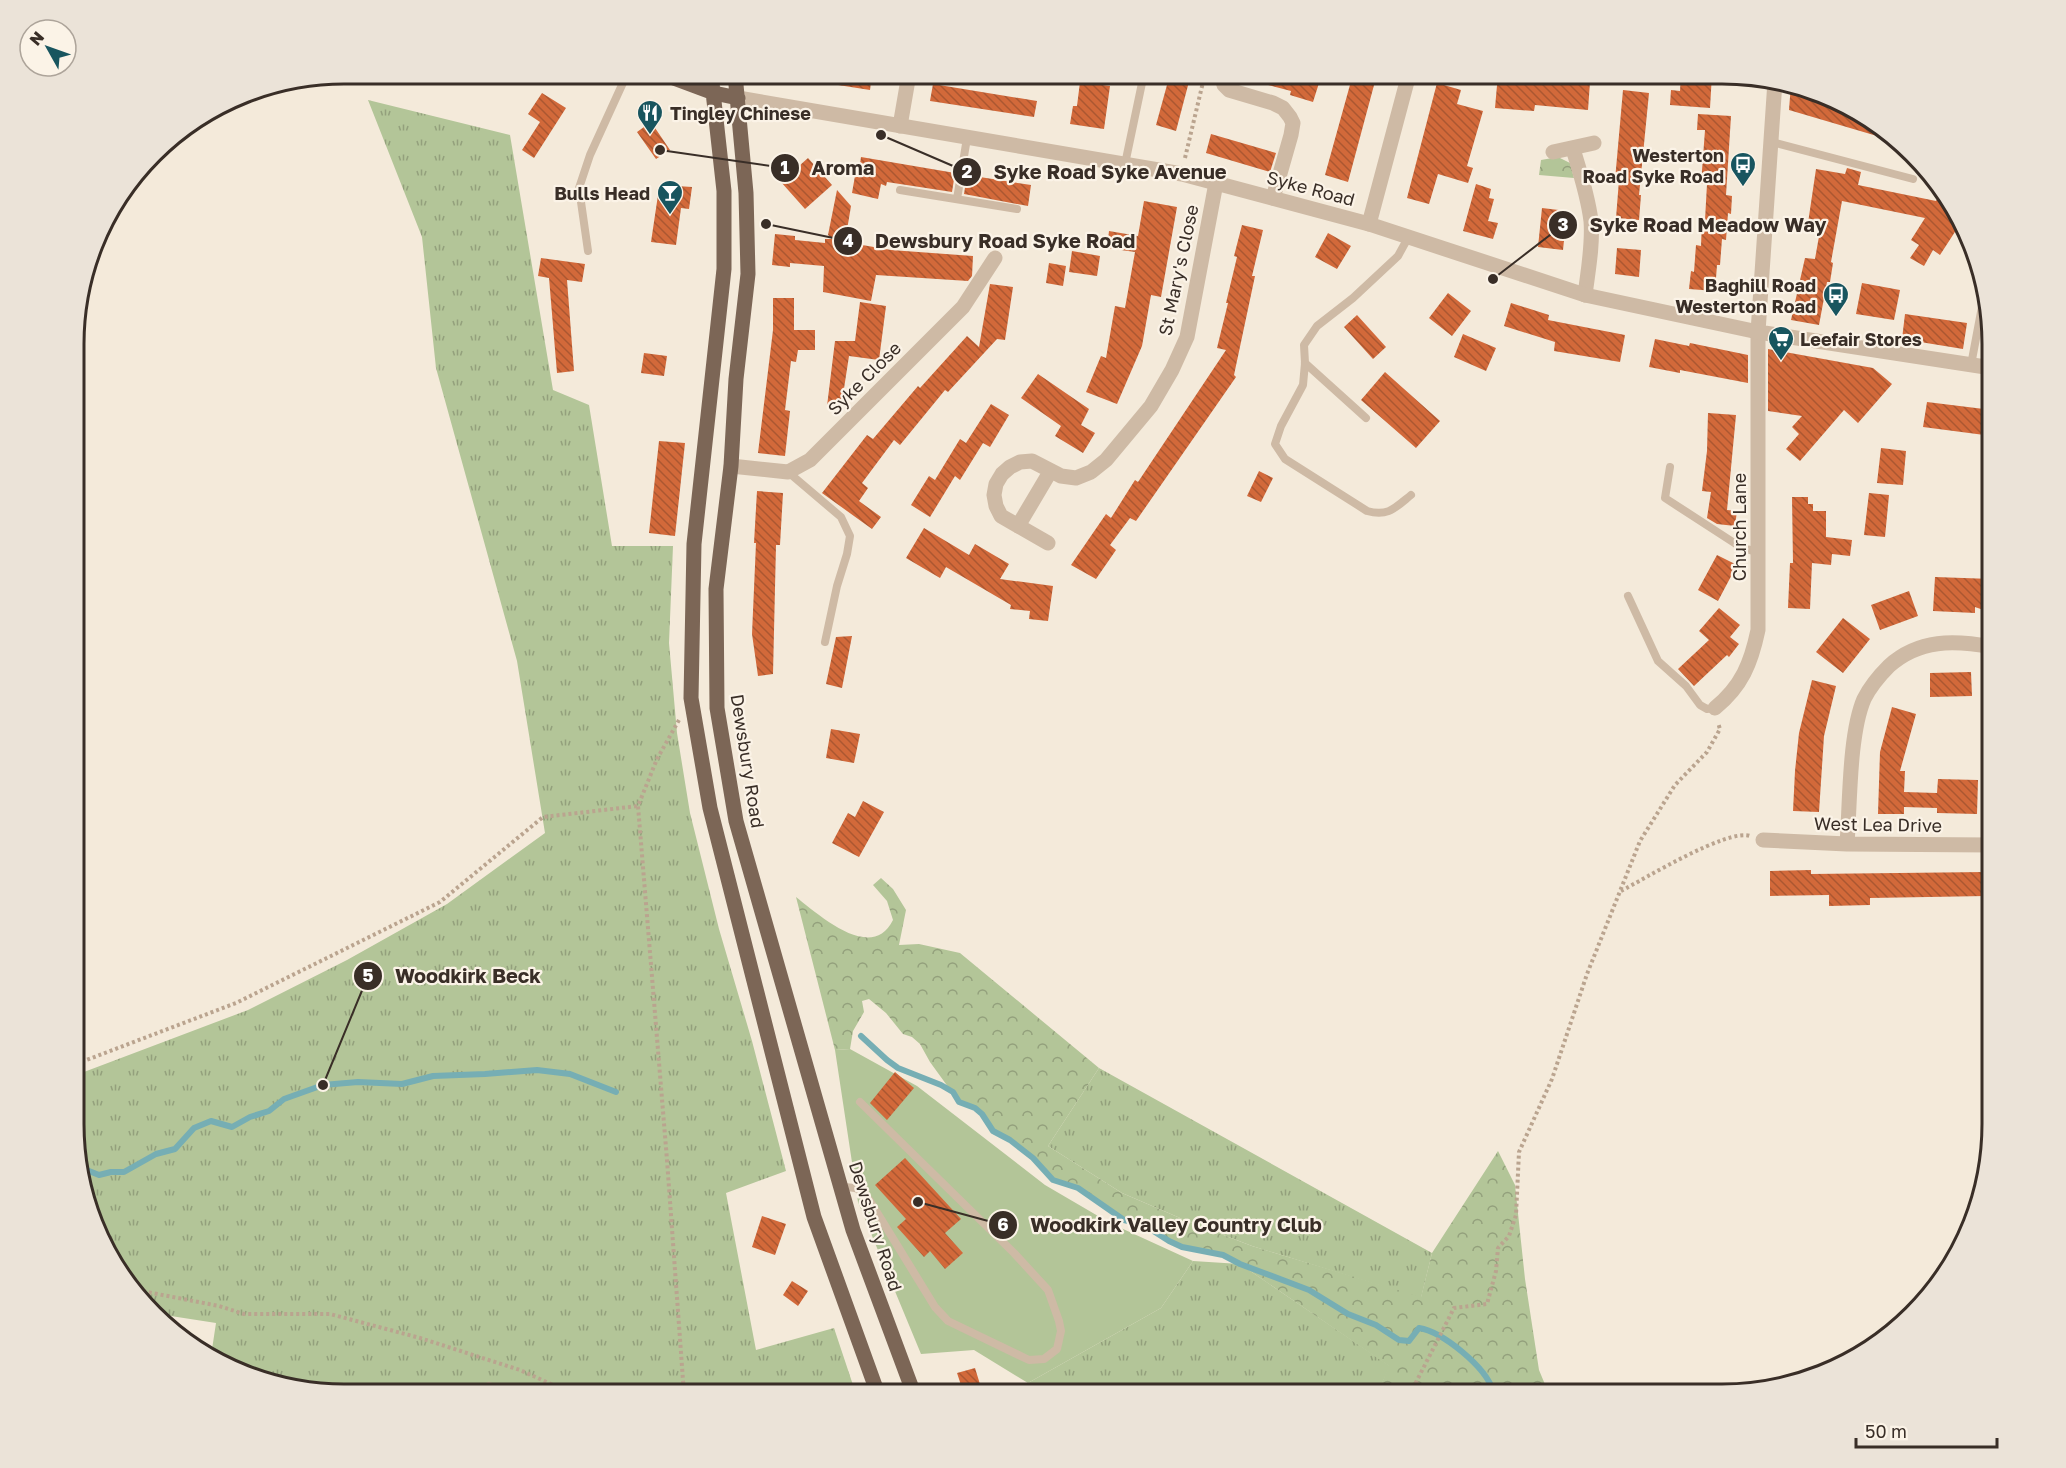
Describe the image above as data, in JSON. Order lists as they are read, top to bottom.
{
  "streets": {
    "main road": ["Dewsbury Road"],
    "street": [
      "Syke Road",
      "St Mary's Close",
      "Syke Close",
      "Church Lane",
      "West Lea Drive"
    ]
  },
  "crossings": [
    ["Syke Road", "St Mary's Close"],
    ["Syke Road", "Church Lane"],
    ["Syke Road", "Dewsbury Road"]
  ],
  "places": {
    "other": [
      "Syke Road Syke Avenue",
      "Aroma",
      "Dewsbury Road Syke Road",
      "Syke Road Meadow Way",
      "Woodkirk Beck",
      "Woodkirk Valley Country Club"
    ],
    "restaurant": ["Tingley Chinese"],
    "bus stop": ["Westerton Road Syke Road", "Baghill Road Westerton Road"],
    "bar": ["Bulls Head"],
    "supermarket": ["Leefair Stores"]
  },
  "scale_bar": "50 m",
  "north": "top left"
}
